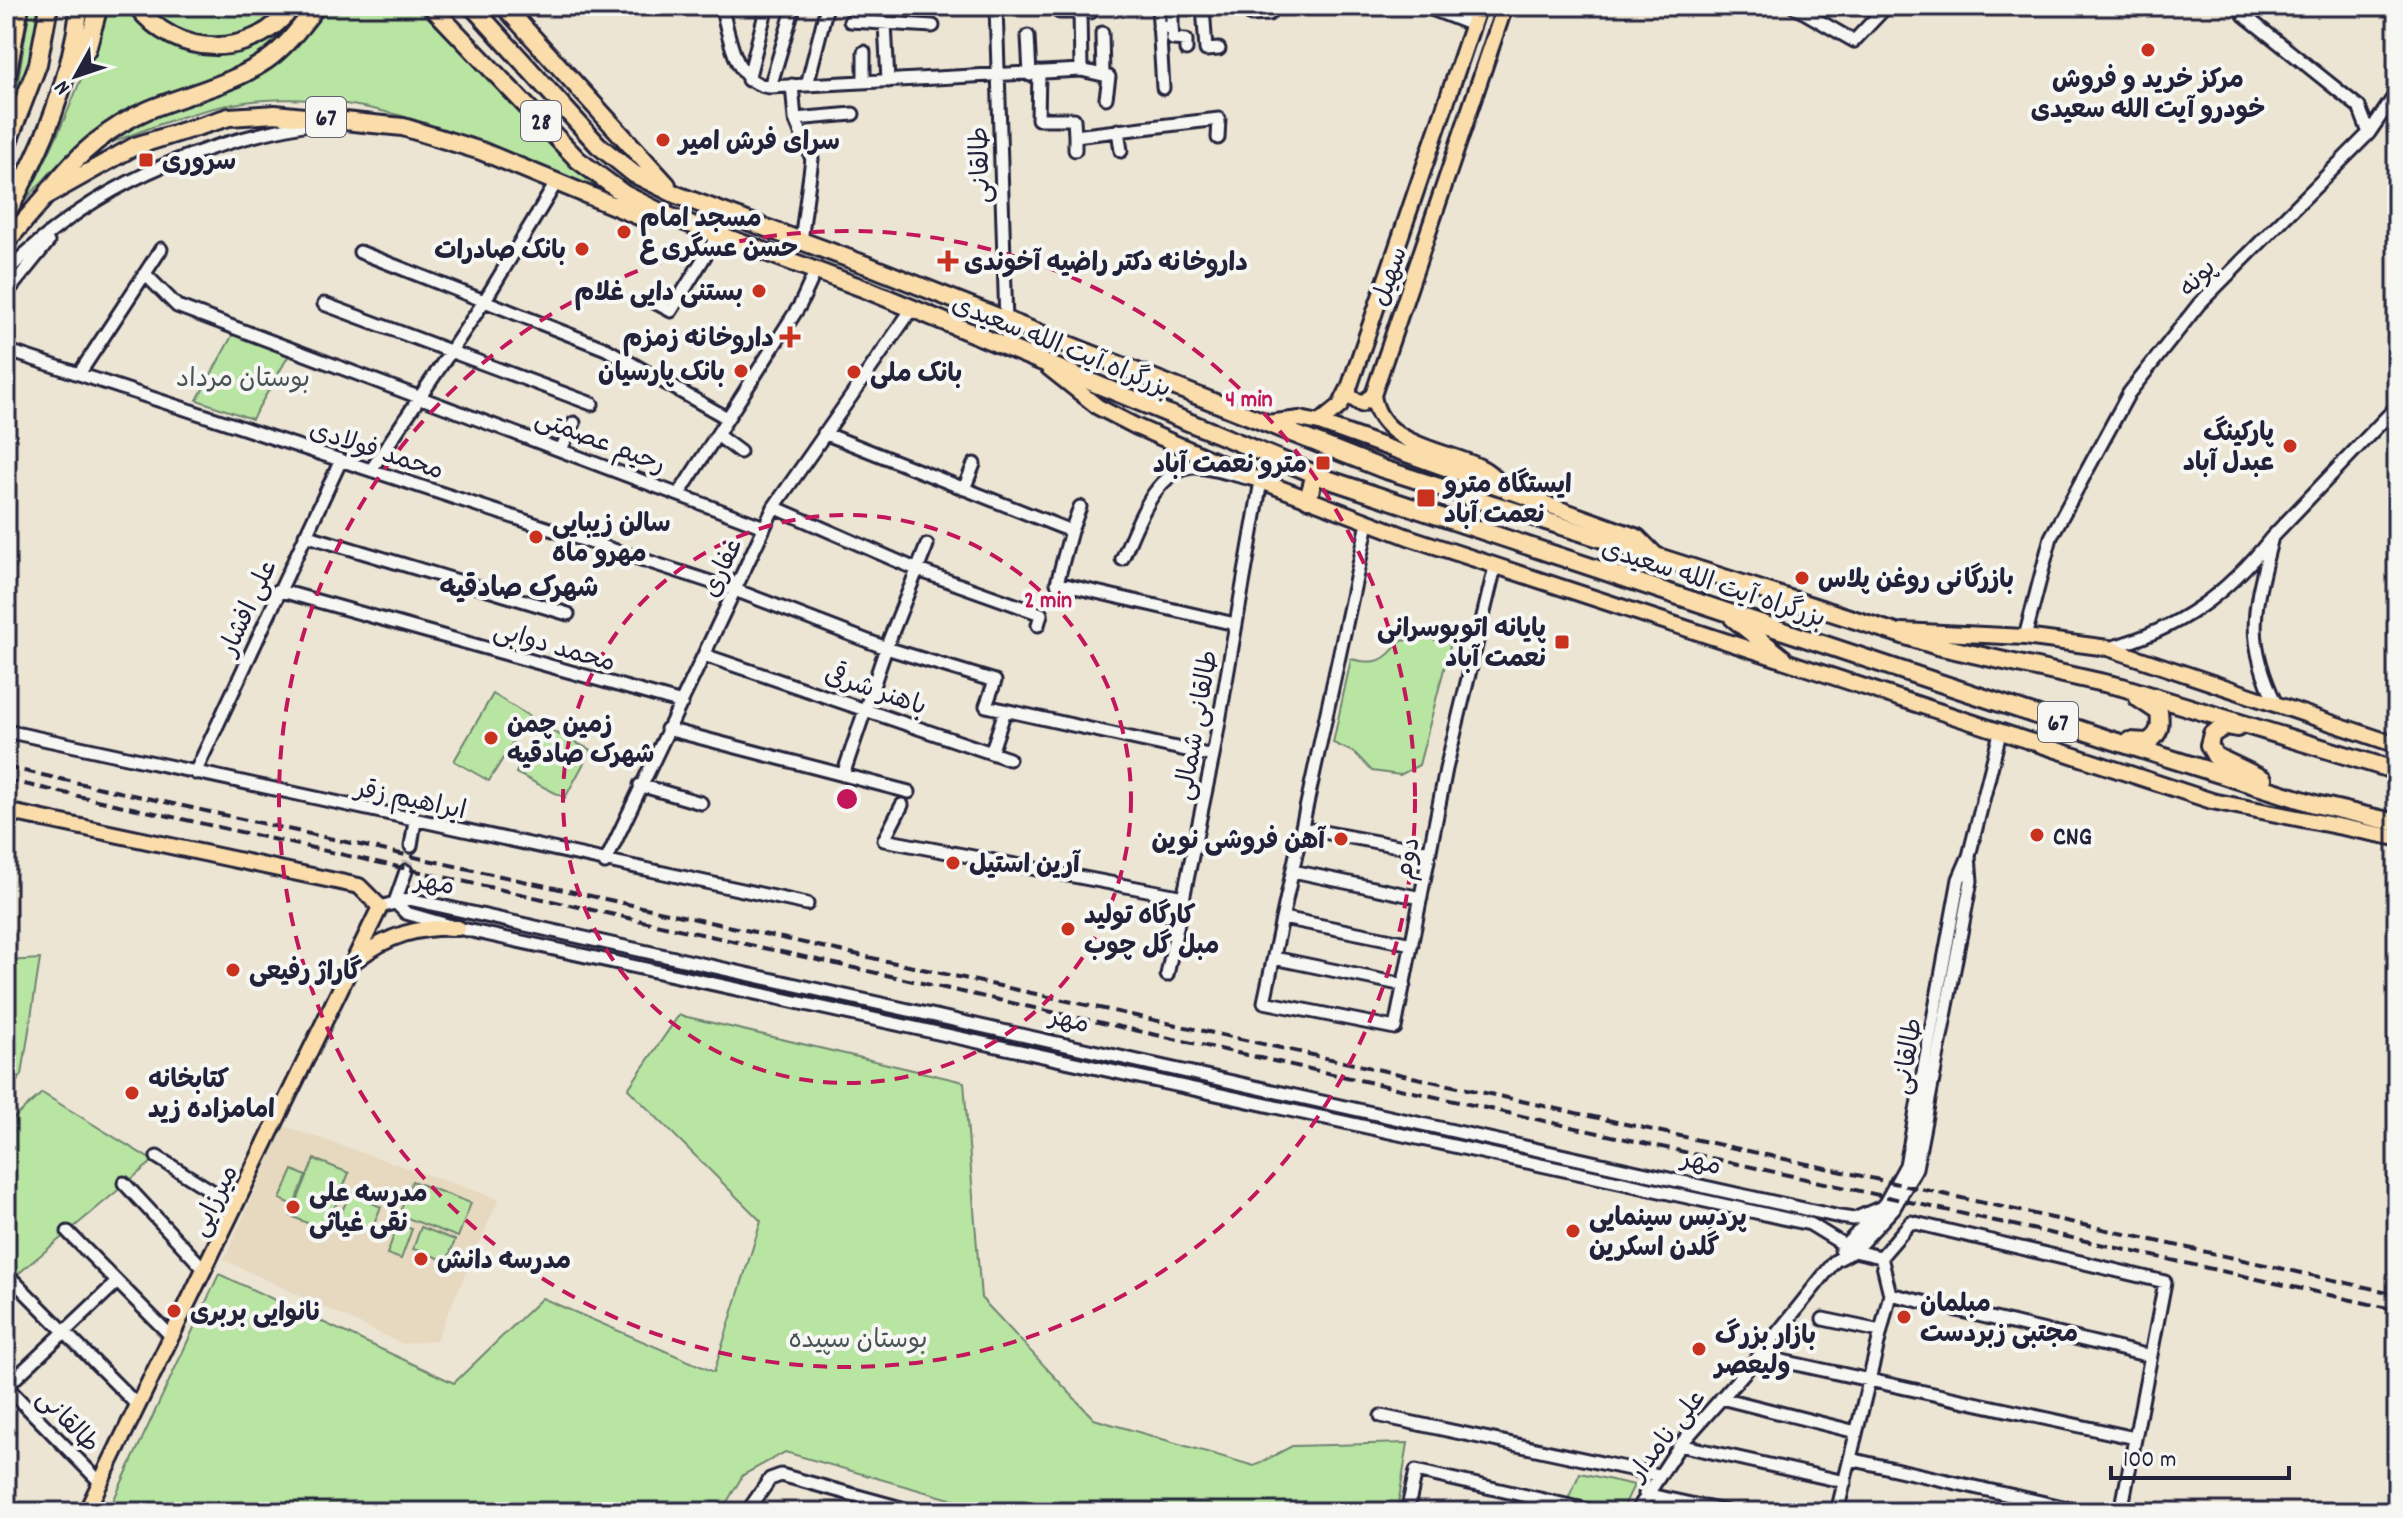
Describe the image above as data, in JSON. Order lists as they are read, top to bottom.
{
  "streets": {
    "highway": ["67", "28", "بزرگراه آیت الله سعیدی"],
    "main road": ["سهیل", "مهر", "میرزایی"],
    "street": [
      "طالقانی",
      "پونه",
      "رحیم عصمتی",
      "محمد فولادی",
      "غفاری",
      "علی افشار",
      "محمد دوابی",
      "باهنر شرقی",
      "طالقانی شمالی",
      "ابراهیم زقر",
      "دوم",
      "علی نامدار"
    ]
  },
  "crossings": [
    ["28", "بزرگراه آیت الله سعیدی"],
    ["طالقانی", "بزرگراه آیت الله سعیدی"],
    ["طالقانی", "مهر"],
    ["طالقانی", "میرزایی"],
    ["طالقانی", "علی نامدار"],
    ["بزرگراه آیت الله سعیدی", "غفاری"],
    ["رحیم عصمتی", "غفاری"],
    ["محمد فولادی", "غفاری"],
    ["محمد فولادی", "علی افشار"],
    ["غفاری", "محمد دوابی"],
    ["غفاری", "باهنر شرقی"],
    ["غفاری", "ابراهیم زقر"],
    ["علی افشار", "محمد دوابی"],
    ["علی افشار", "ابراهیم زقر"],
    ["مهر", "میرزایی"]
  ],
  "districts": ["شهرک صادقیه"],
  "parks": ["بوستان مرداد", "بوستان سپیده"],
  "places": {
    "other": [
      "مرکز خرید و فروش خودرو آیت الله سعیدی",
      "سرای فرش امیر",
      "مسجد امام حسن عسگری ع",
      "بانک صادرات",
      "بستنی دایی غلام",
      "بانک پارسیان",
      "بانک ملی",
      "پارکینگ عبدل آباد",
      "سالن زیبایی مهرو ماه",
      "بازرگانی روغن پلاس",
      "زمین چمن شهرک صادقیه",
      "CNG",
      "آهن فروشی نوین",
      "آرین استیل",
      "کارگاه تولید مبل گل چوب",
      "گاراژ رفیعی",
      "کتابخانه امامزاده زید",
      "مدرسه علی نقی غیاثی",
      "پردیس سینمایی گلدن اسکرین",
      "مدرسه دانش",
      "نانوایی بربری",
      "مبلمان مجتبی زبردست",
      "بازار بزرگ ولیعصر"
    ],
    "transit": [
      "سروری",
      "مترو نعمت آباد",
      "ایستگاه مترو نعمت آباد",
      "پایانه اتوبوسرانی نعمت آباد"
    ],
    "health": ["داروخانه دکتر راضیه آخوندی", "داروخانه زمزم"]
  },
  "scale_bar": "100 m",
  "north": "bottom left",
  "rings": ["4 min", "2 min"]
}
